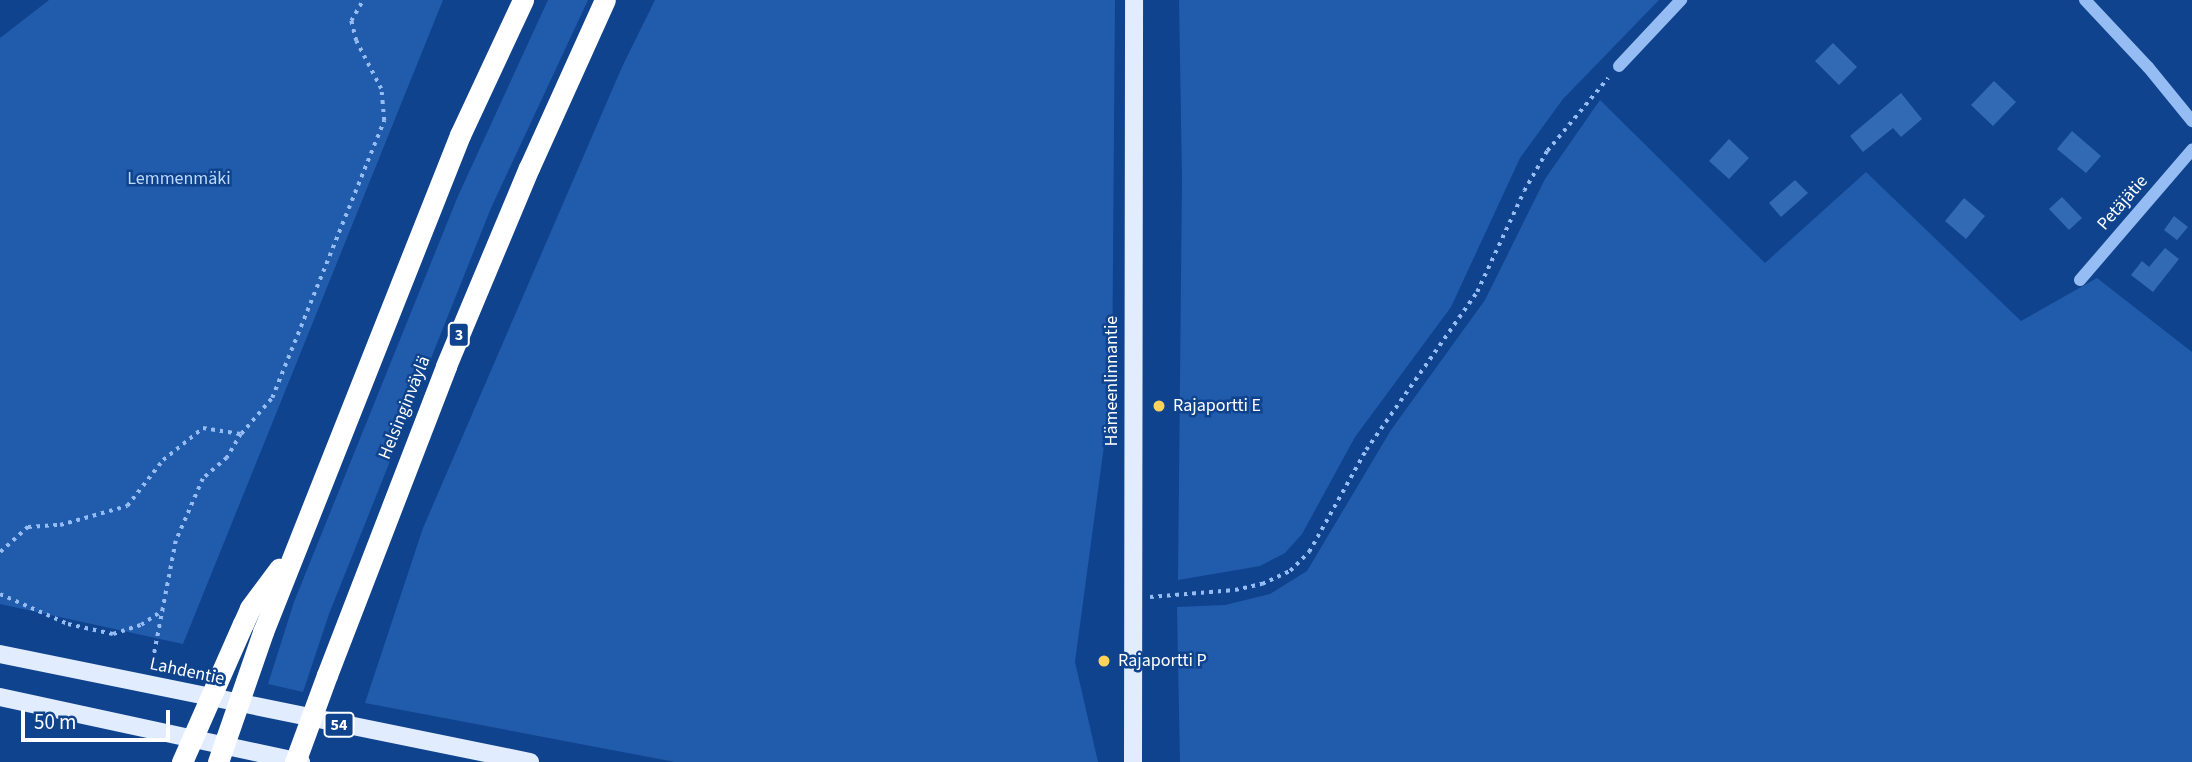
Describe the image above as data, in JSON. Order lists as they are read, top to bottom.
{
  "streets": {
    "highway": ["3", "Helsinginväylä"],
    "main road": ["Hämeenlinnantie", "Lahdentie", "54"],
    "street": ["Petäjätie"]
  },
  "parks": ["Lemmenmäki"],
  "places": ["Rajaportti E", "Rajaportti P"],
  "scale_bar": "50 m"
}
